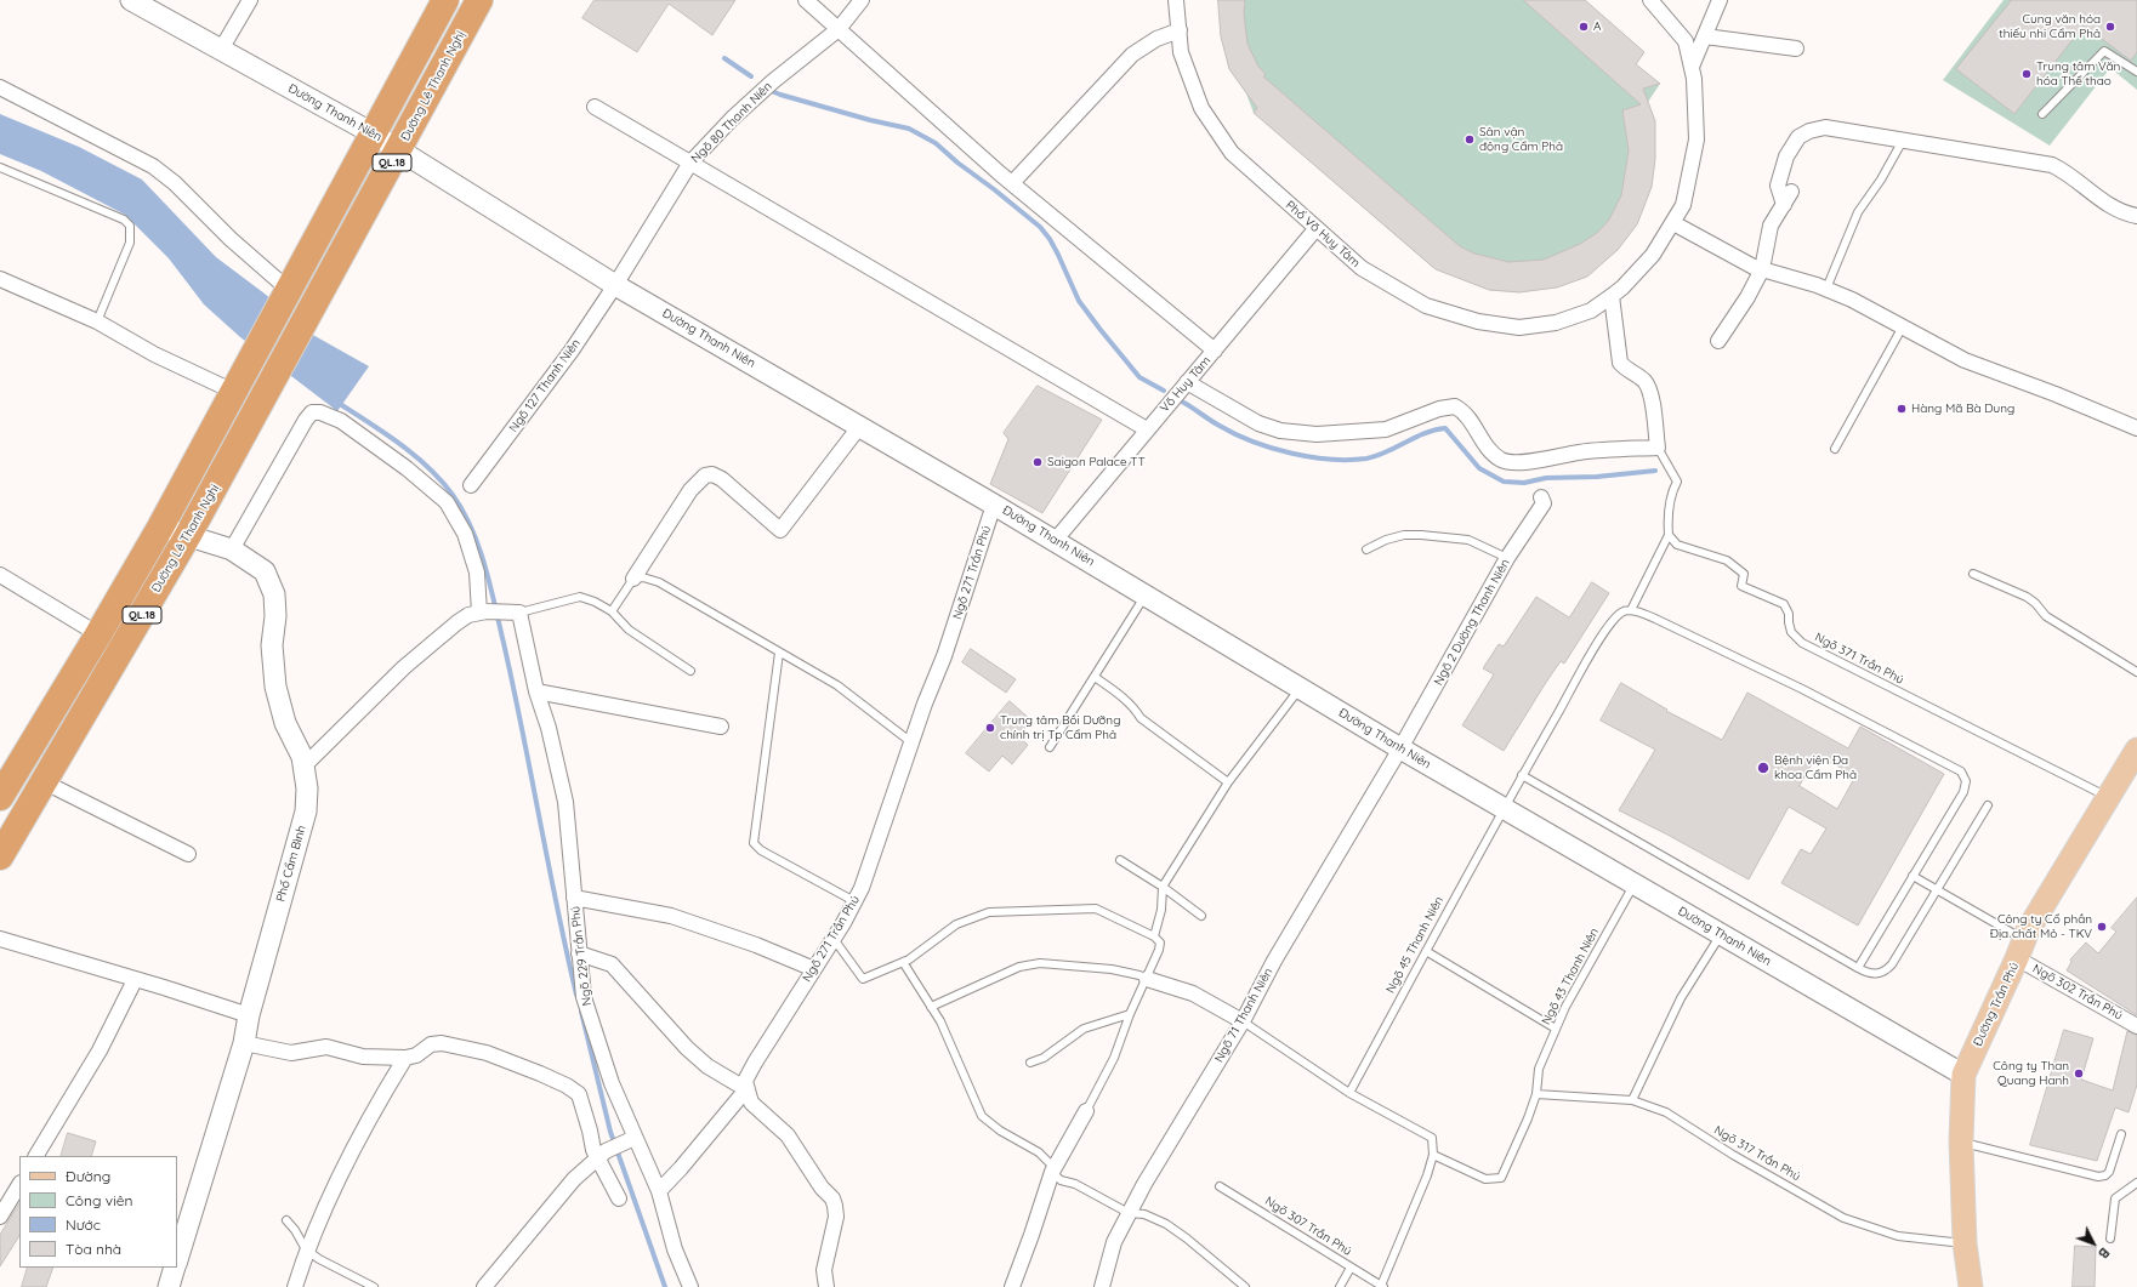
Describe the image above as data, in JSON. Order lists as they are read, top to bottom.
{
  "streets": {
    "highway": ["Đường Lê Thanh Nghị", "QL.18"],
    "main road": ["Đường Trần Phú"],
    "street": [
      "Đường Thanh Niên",
      "Ngõ 80 Thanh Niên",
      "Phố Võ Huy Tâm",
      "Võ Huy Tâm",
      "Ngõ 127 Thanh Niên",
      "Ngõ 271 Trần Phú",
      "Ngõ 2 Đường Thanh Niên",
      "Phố Cẩm Bình",
      "Ngõ 229 Trần Phú",
      "Ngõ 302 Trần Phú",
      "Ngõ 71 Thanh Niên"
    ],
    "lane": [
      "Ngõ 371 Trần Phú",
      "Ngõ 45 Thanh Niên",
      "Ngõ 43 Thanh Niên",
      "Ngõ 317 Trần Phú",
      "Ngõ 307 Trần Phú"
    ]
  },
  "crossings": [
    ["Đường Lê Thanh Nghị", "Đường Thanh Niên"],
    ["Đường Lê Thanh Nghị", "Phố Cẩm Bình"],
    ["Đường Thanh Niên", "Ngõ 80 Thanh Niên"],
    ["Đường Thanh Niên", "QL.18"],
    ["Đường Thanh Niên", "Võ Huy Tâm"],
    ["Đường Thanh Niên", "Ngõ 127 Thanh Niên"],
    ["Đường Thanh Niên", "Ngõ 271 Trần Phú"],
    ["Đường Thanh Niên", "Ngõ 2 Đường Thanh Niên"],
    ["Đường Thanh Niên", "Ngõ 45 Thanh Niên"],
    ["Đường Thanh Niên", "Ngõ 43 Thanh Niên"],
    ["Đường Thanh Niên", "Đường Trần Phú"],
    ["Đường Thanh Niên", "Ngõ 71 Thanh Niên"],
    ["Ngõ 80 Thanh Niên", "Ngõ 127 Thanh Niên"],
    ["QL.18", "Phố Cẩm Bình"],
    ["Phố Võ Huy Tâm", "Võ Huy Tâm"],
    ["Ngõ 2 Đường Thanh Niên", "Ngõ 71 Thanh Niên"],
    ["Ngõ 371 Trần Phú", "Đường Trần Phú"],
    ["Ngõ 43 Thanh Niên", "Ngõ 317 Trần Phú"],
    ["Ngõ 302 Trần Phú", "Đường Trần Phú"],
    ["Đường Trần Phú", "Ngõ 317 Trần Phú"]
  ],
  "places": [
    "A",
    "Cung văn hóa thiếu nhi Cẩm Phả",
    "Trung tâm Văn hóa Thể thao",
    "Sân vận động Cẩm Phả",
    "Hàng Mã Bà Dung",
    "Saigon Palace TT",
    "Trung tâm Bồi Dưỡng chính trị Tp Cẩm Phả",
    "Bệnh viện Đa khoa Cẩm Phả",
    "Công ty Cổ phần Địa chất Mỏ - TKV",
    "Công ty Than Quang Hanh"
  ],
  "legend": [
    "Đường",
    "Công viên",
    "Nước",
    "Tòa nhà"
  ],
  "north": "bottom right"
}
